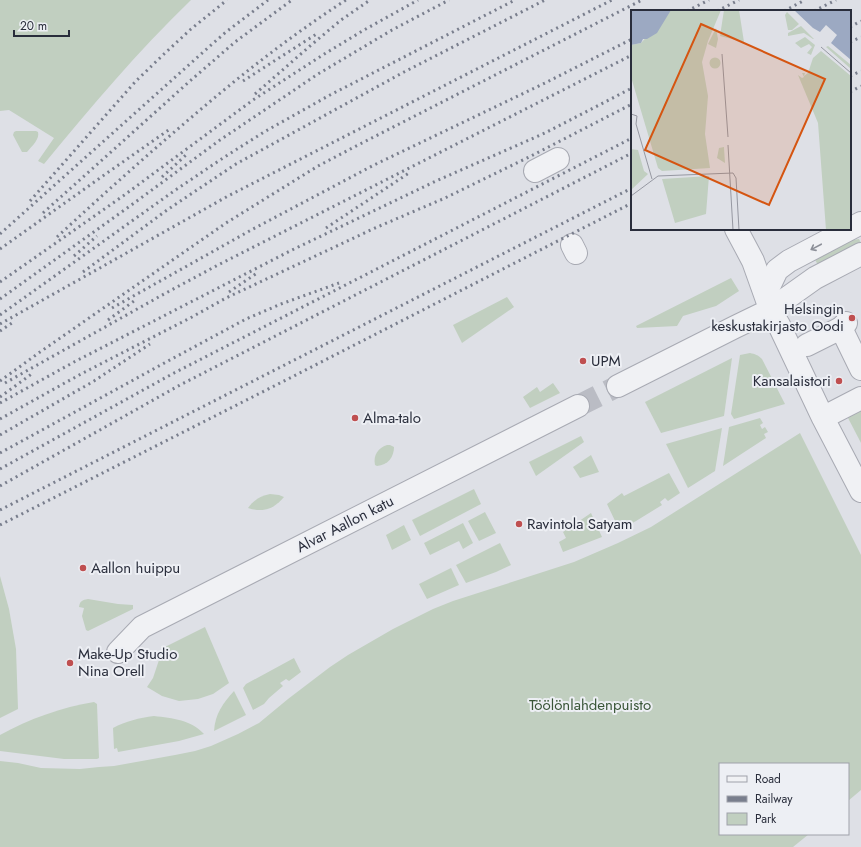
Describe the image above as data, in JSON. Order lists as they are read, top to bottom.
{
  "streets": {
    "street": ["Alvar Aallon katu"]
  },
  "parks": ["Töölönlahdenpuisto"],
  "places": [
    "Helsingin keskustakirjasto Oodi",
    "UPM",
    "Kansalaistori",
    "Alma-talo",
    "Ravintola Satyam",
    "Aallon huippu",
    "Make-Up Studio Nina Orell"
  ],
  "legend": ["Road", "Railway", "Park"],
  "scale_bar": "20 m"
}
